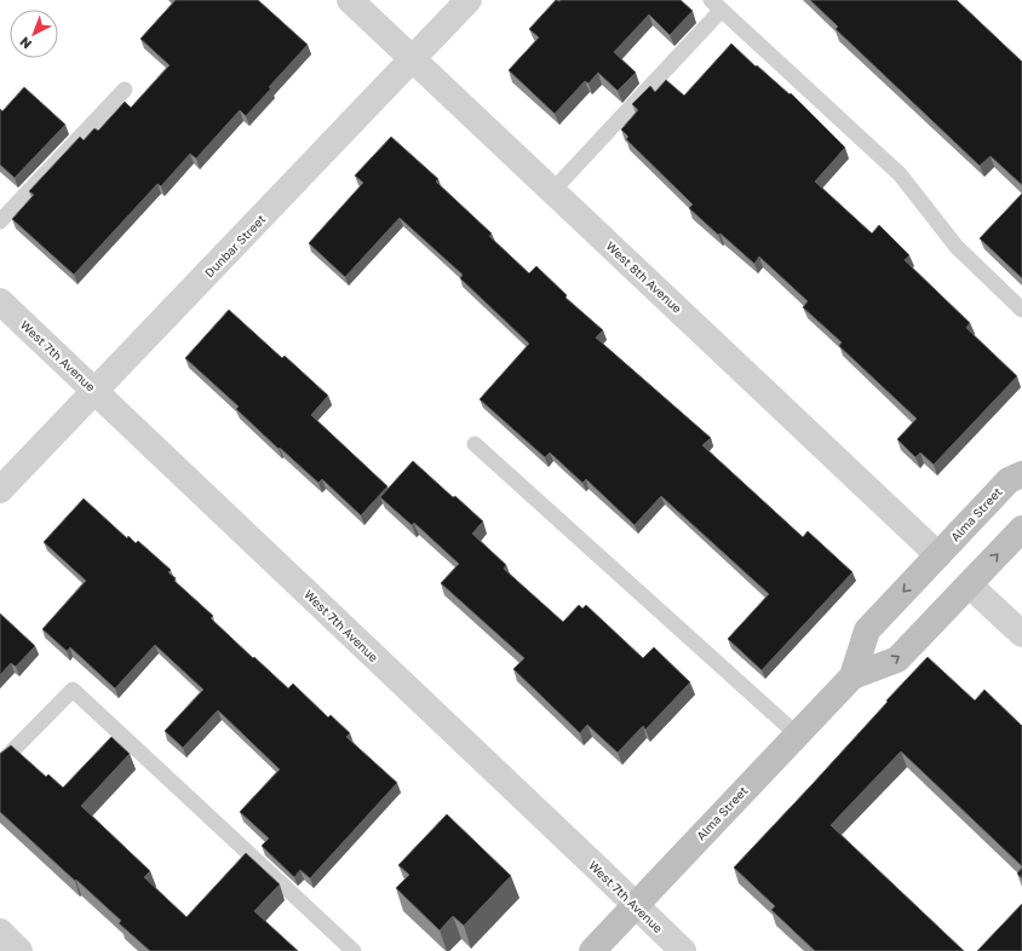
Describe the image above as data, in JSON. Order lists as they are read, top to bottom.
{
  "streets": {
    "main road": ["Alma Street"],
    "street": ["Dunbar Street", "West 8th Avenue", "West 7th Avenue"]
  },
  "crossings": [
    ["Dunbar Street", "West 8th Avenue"],
    ["Dunbar Street", "West 7th Avenue"],
    ["West 8th Avenue", "Alma Street"],
    ["West 7th Avenue", "Alma Street"]
  ],
  "north": "bottom left"
}
